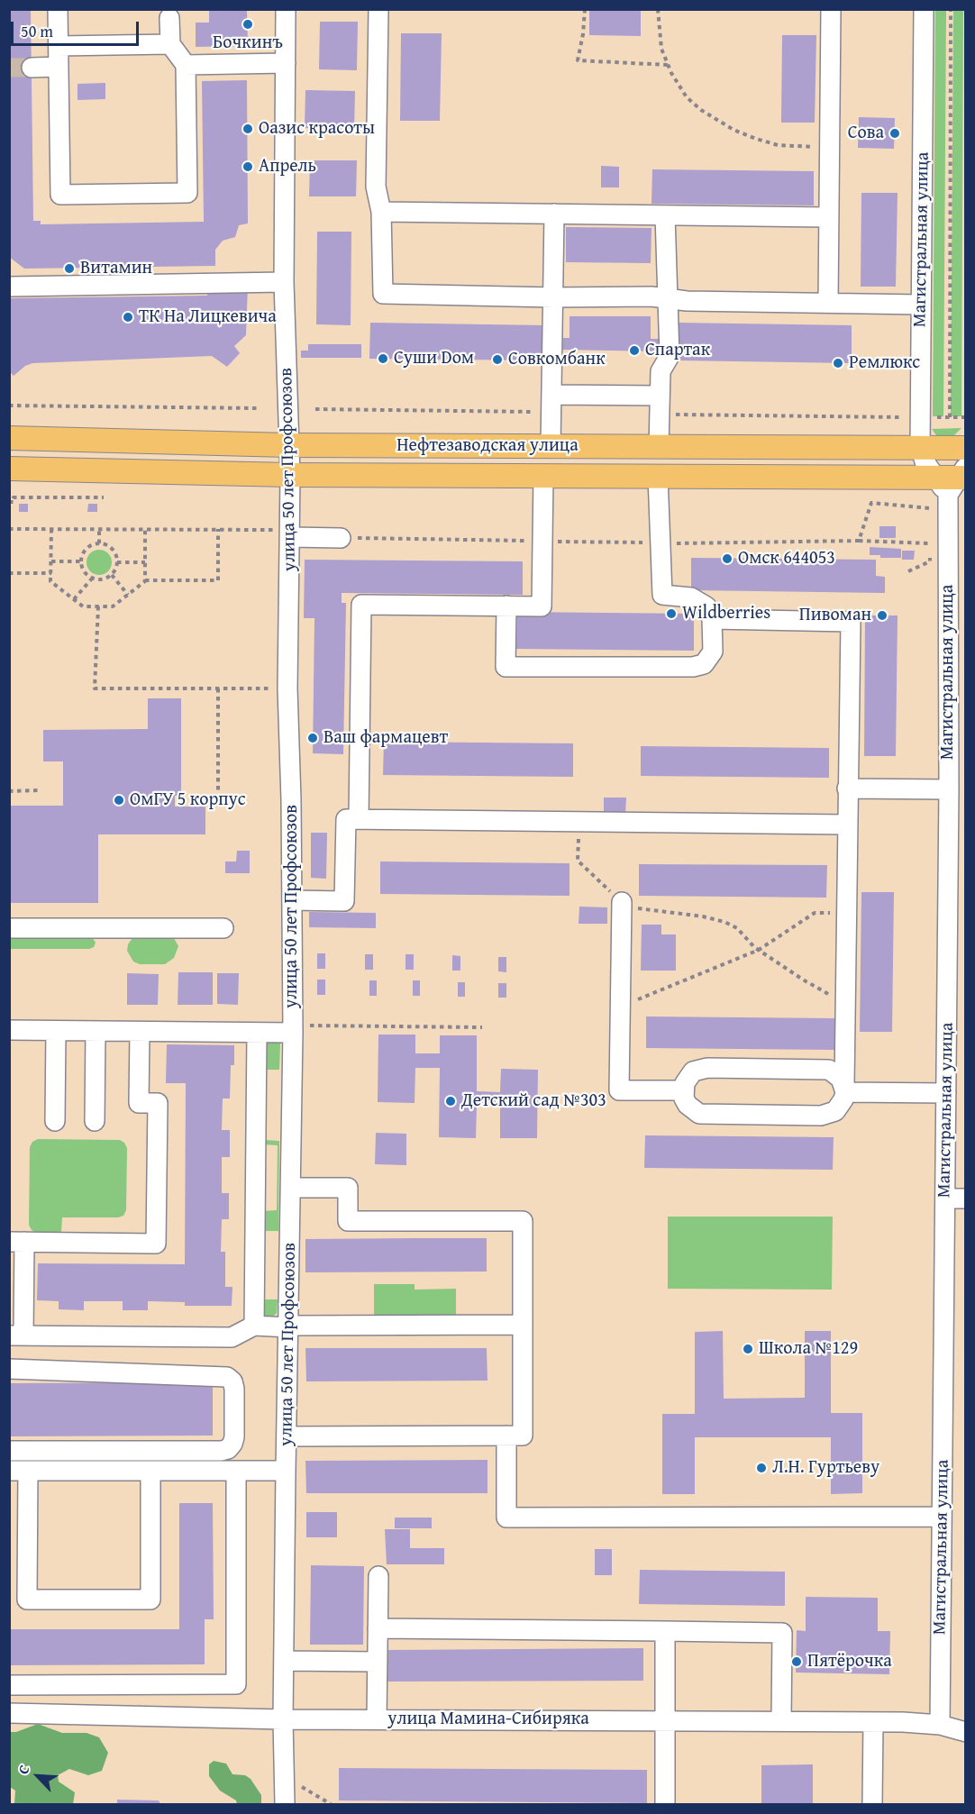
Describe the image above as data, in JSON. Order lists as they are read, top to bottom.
{
  "streets": {
    "main road": ["Нефтезаводская улица"],
    "street": ["Магистральная улица", "улица 50 лет Профсоюзов", "улица Мамина-Сибиряка"]
  },
  "crossings": [
    ["Магистральная улица", "Нефтезаводская улица"],
    ["Магистральная улица", "улица Мамина-Сибиряка"],
    ["Нефтезаводская улица", "улица 50 лет Профсоюзов"],
    ["улица 50 лет Профсоюзов", "улица Мамина-Сибиряка"]
  ],
  "places": [
    "Бочкинъ",
    "Оазис красоты",
    "Сова",
    "Апрель",
    "Витамин",
    "ТК На Лицкевича",
    "Спартак",
    "Суши Dом",
    "Совкомбанк",
    "Ремлюкс",
    "Омск 644053",
    "Wildberries",
    "Пивоман",
    "Ваш фармацевт",
    "ОмГУ 5 корпус",
    "Детский сад №303",
    "Школа №129",
    "Л.Н. Гуртьеву",
    "Пятёрочка"
  ],
  "scale_bar": "50 m",
  "north": "top left"
}
